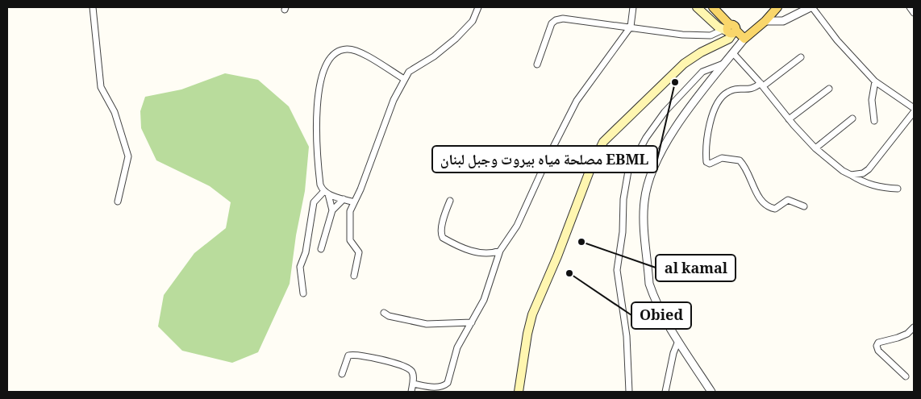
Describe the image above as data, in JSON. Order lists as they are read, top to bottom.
{
  "places": ["مصلحة مياه بيروت وجبل لبنان EBML", "al kamal", "Obied"]
}
